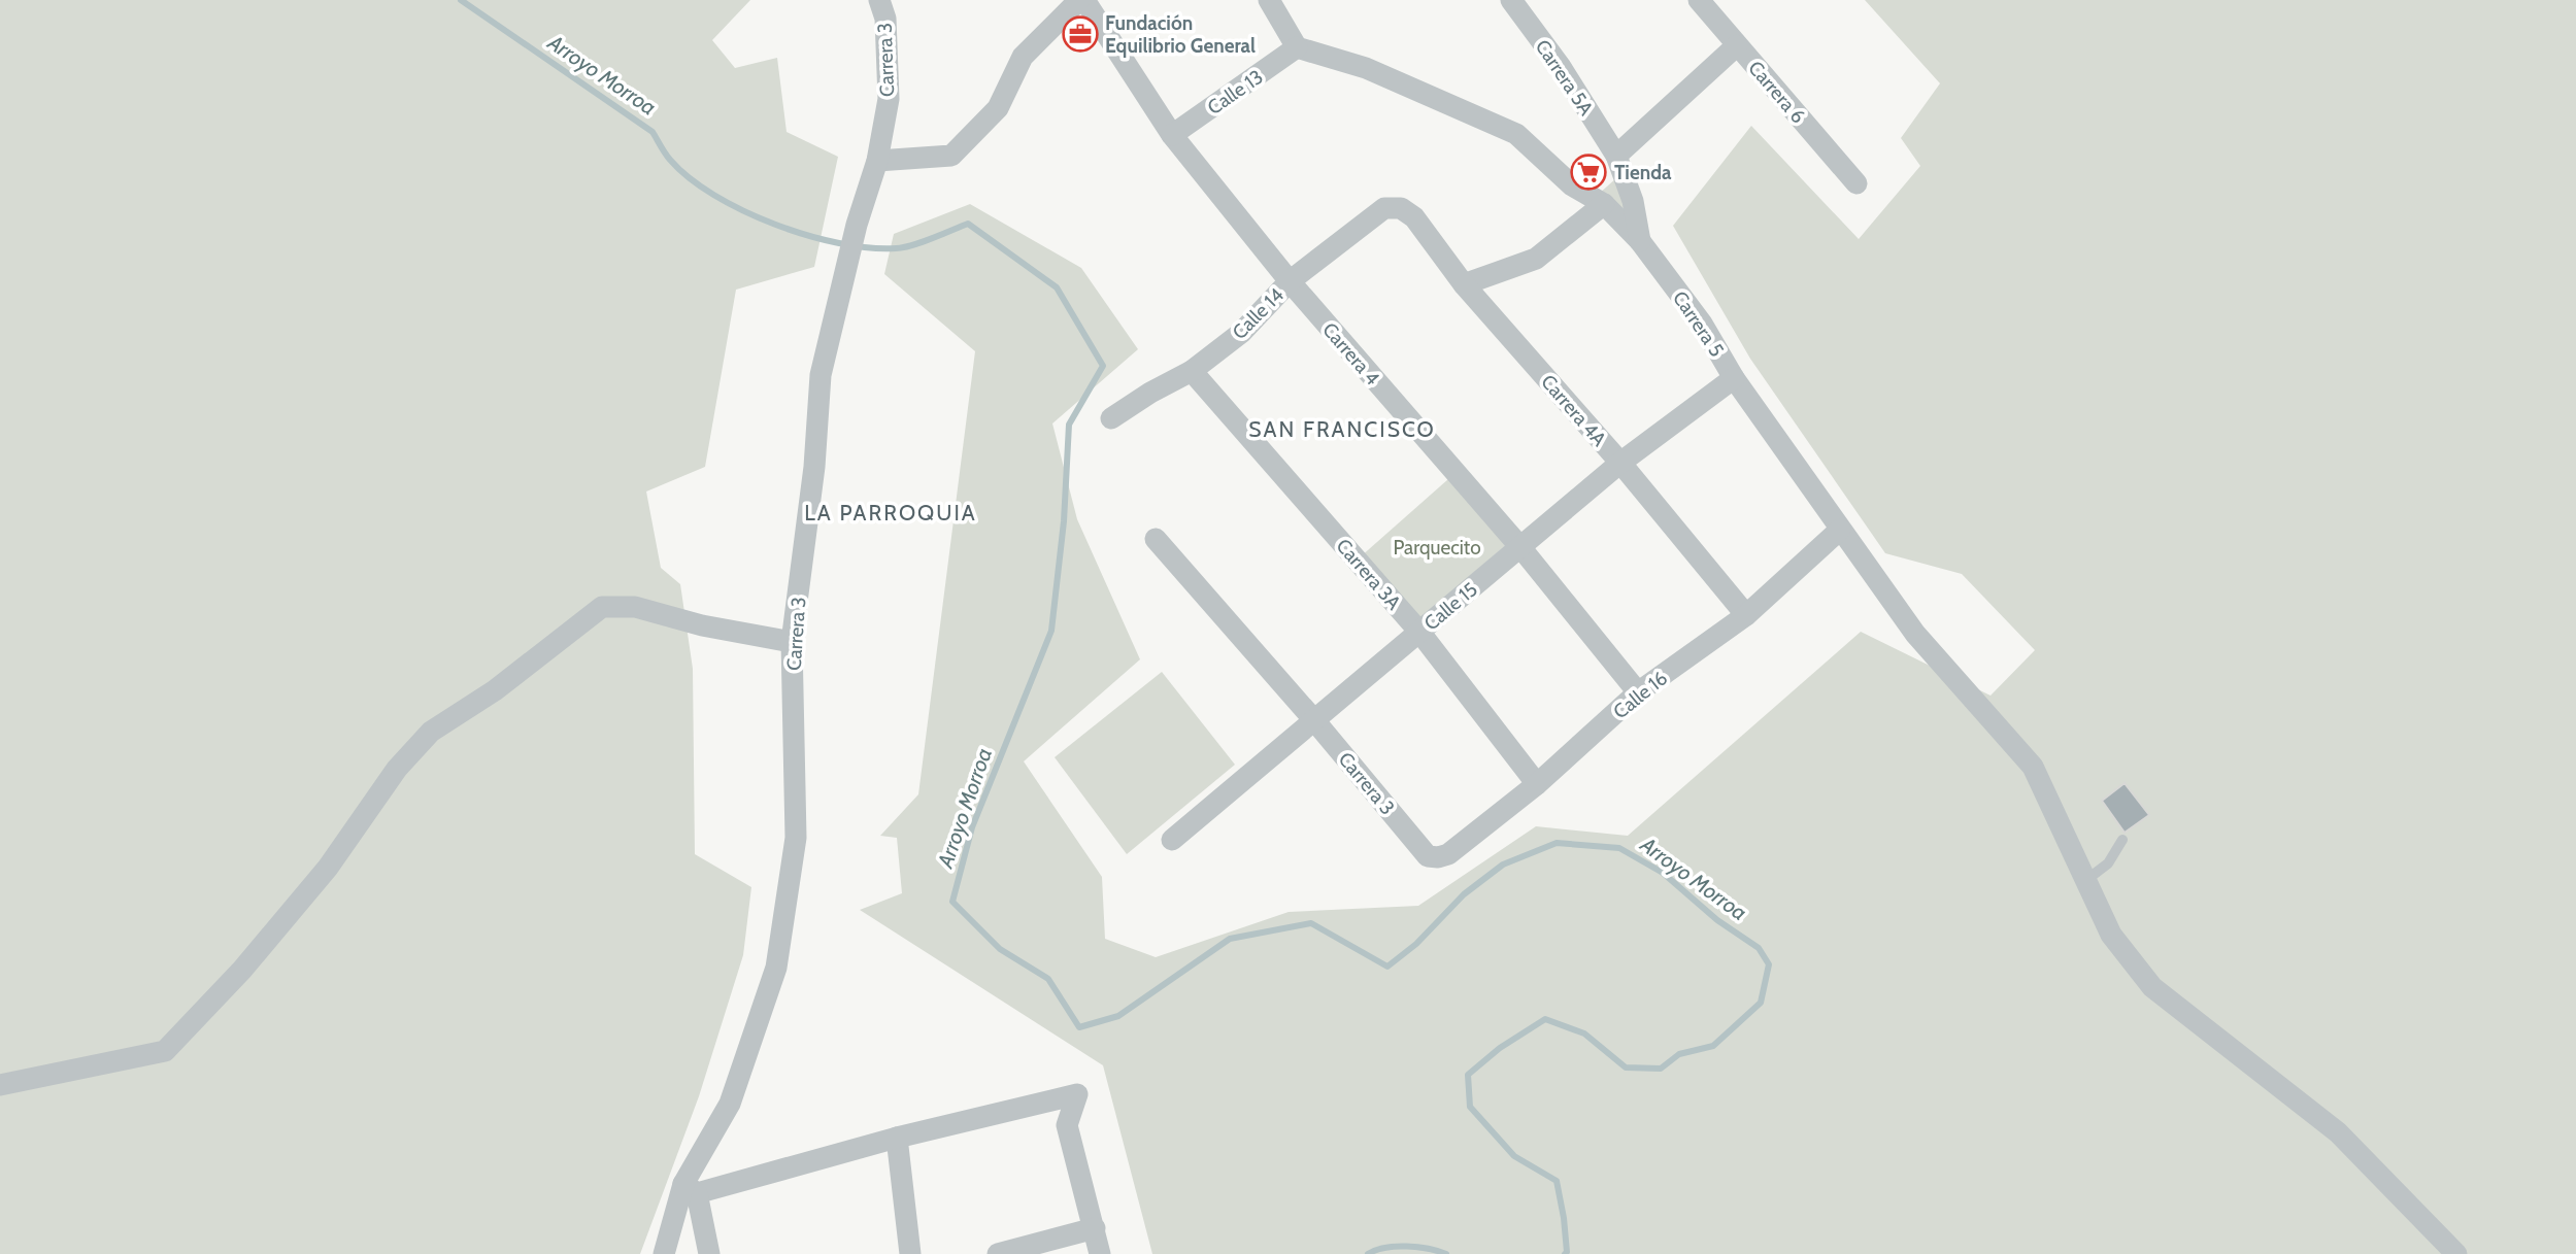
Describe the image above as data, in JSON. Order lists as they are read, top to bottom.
{
  "streets": {
    "street": [
      "Carrera 3",
      "Carrera 5A",
      "Calle 13",
      "Carrera 6",
      "Calle 14",
      "Carrera 5",
      "Carrera 4",
      "Carrera 4A",
      "Carrera 3A",
      "Calle 15",
      "Calle 16"
    ]
  },
  "crossings": [
    ["Carrera 3", "Calle 15"],
    ["Carrera 3", "Calle 16"],
    ["Carrera 5A", "Carrera 5"],
    ["Calle 13", "Carrera 5"],
    ["Calle 13", "Carrera 4"],
    ["Calle 14", "Carrera 4"],
    ["Calle 14", "Carrera 4A"],
    ["Calle 14", "Carrera 3A"],
    ["Carrera 5", "Calle 15"],
    ["Carrera 5", "Calle 16"],
    ["Carrera 4", "Calle 15"],
    ["Carrera 4", "Calle 16"],
    ["Carrera 4A", "Calle 15"],
    ["Carrera 4A", "Calle 16"],
    ["Carrera 3A", "Calle 15"],
    ["Carrera 3A", "Calle 16"]
  ],
  "districts": ["SAN FRANCISCO", "LA PARROQUIA"],
  "water": ["Arroyo Morroa"],
  "parks": ["Parquecito"],
  "places": {
    "office": ["Fundación Equilibrio General"],
    "supermarket": ["Tienda"]
  }
}
